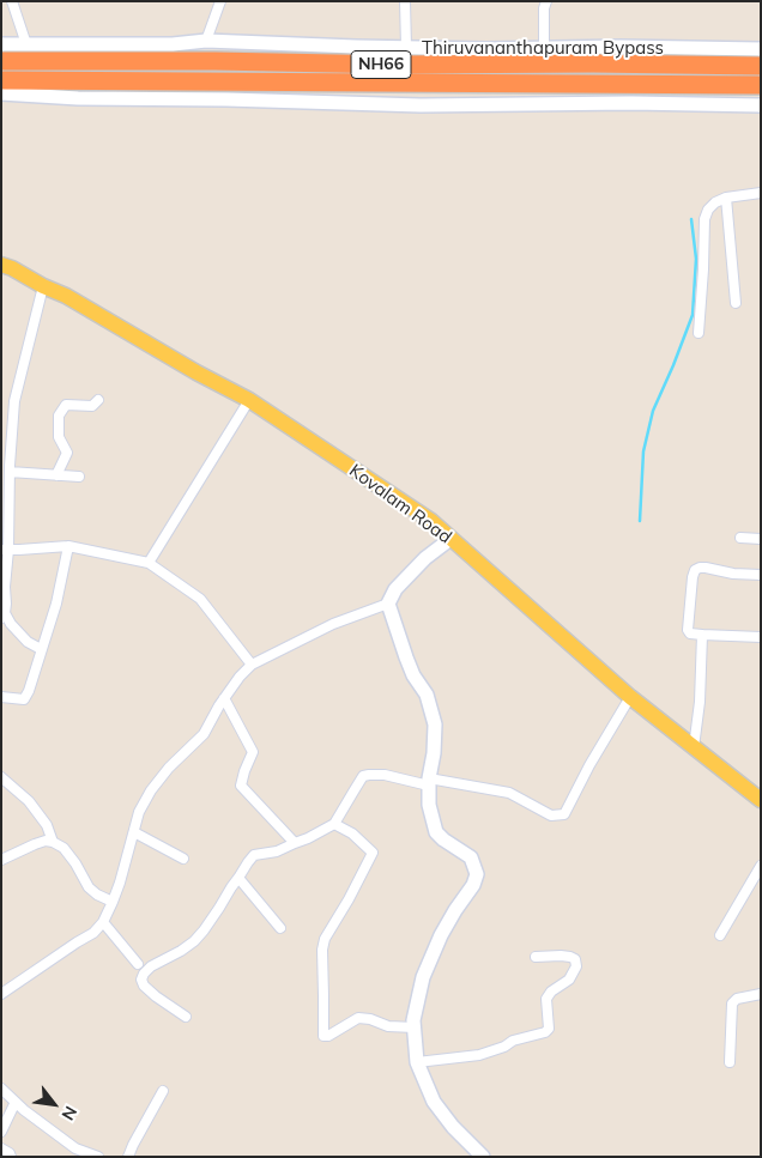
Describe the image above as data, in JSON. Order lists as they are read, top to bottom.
{
  "streets": {
    "highway": ["Thiruvananthapuram Bypass", "NH66"],
    "main road": ["Kovalam Road"]
  },
  "north": "bottom right"
}
